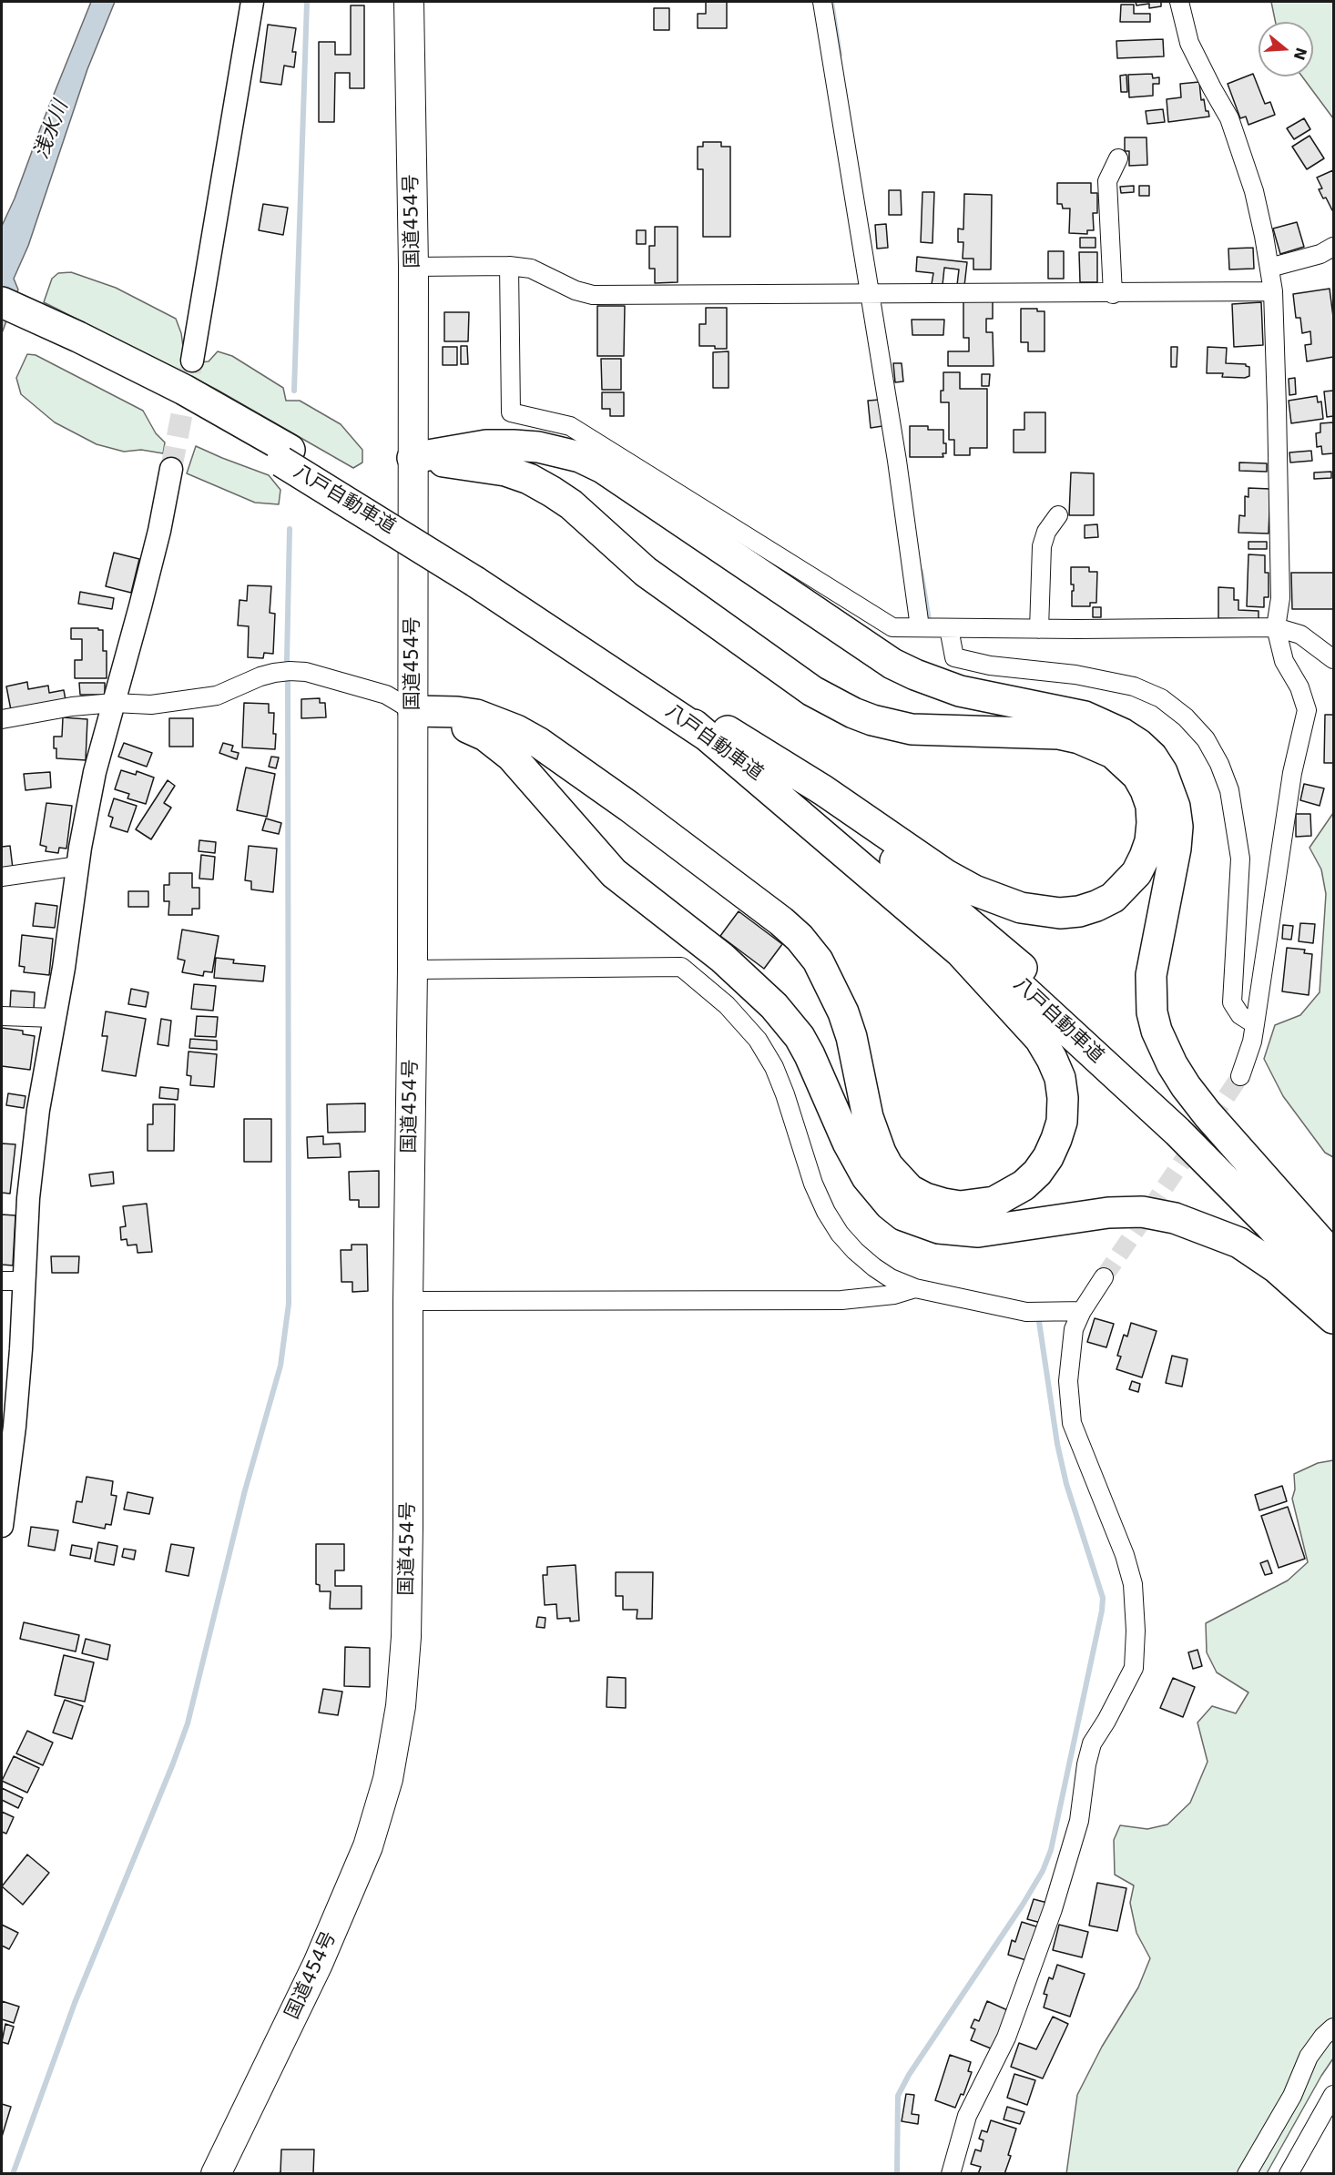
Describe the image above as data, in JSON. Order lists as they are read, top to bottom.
{
  "streets": {
    "highway": ["国道454号", "八戸自動車道"]
  },
  "water": ["浅水川"],
  "north": "right"
}
